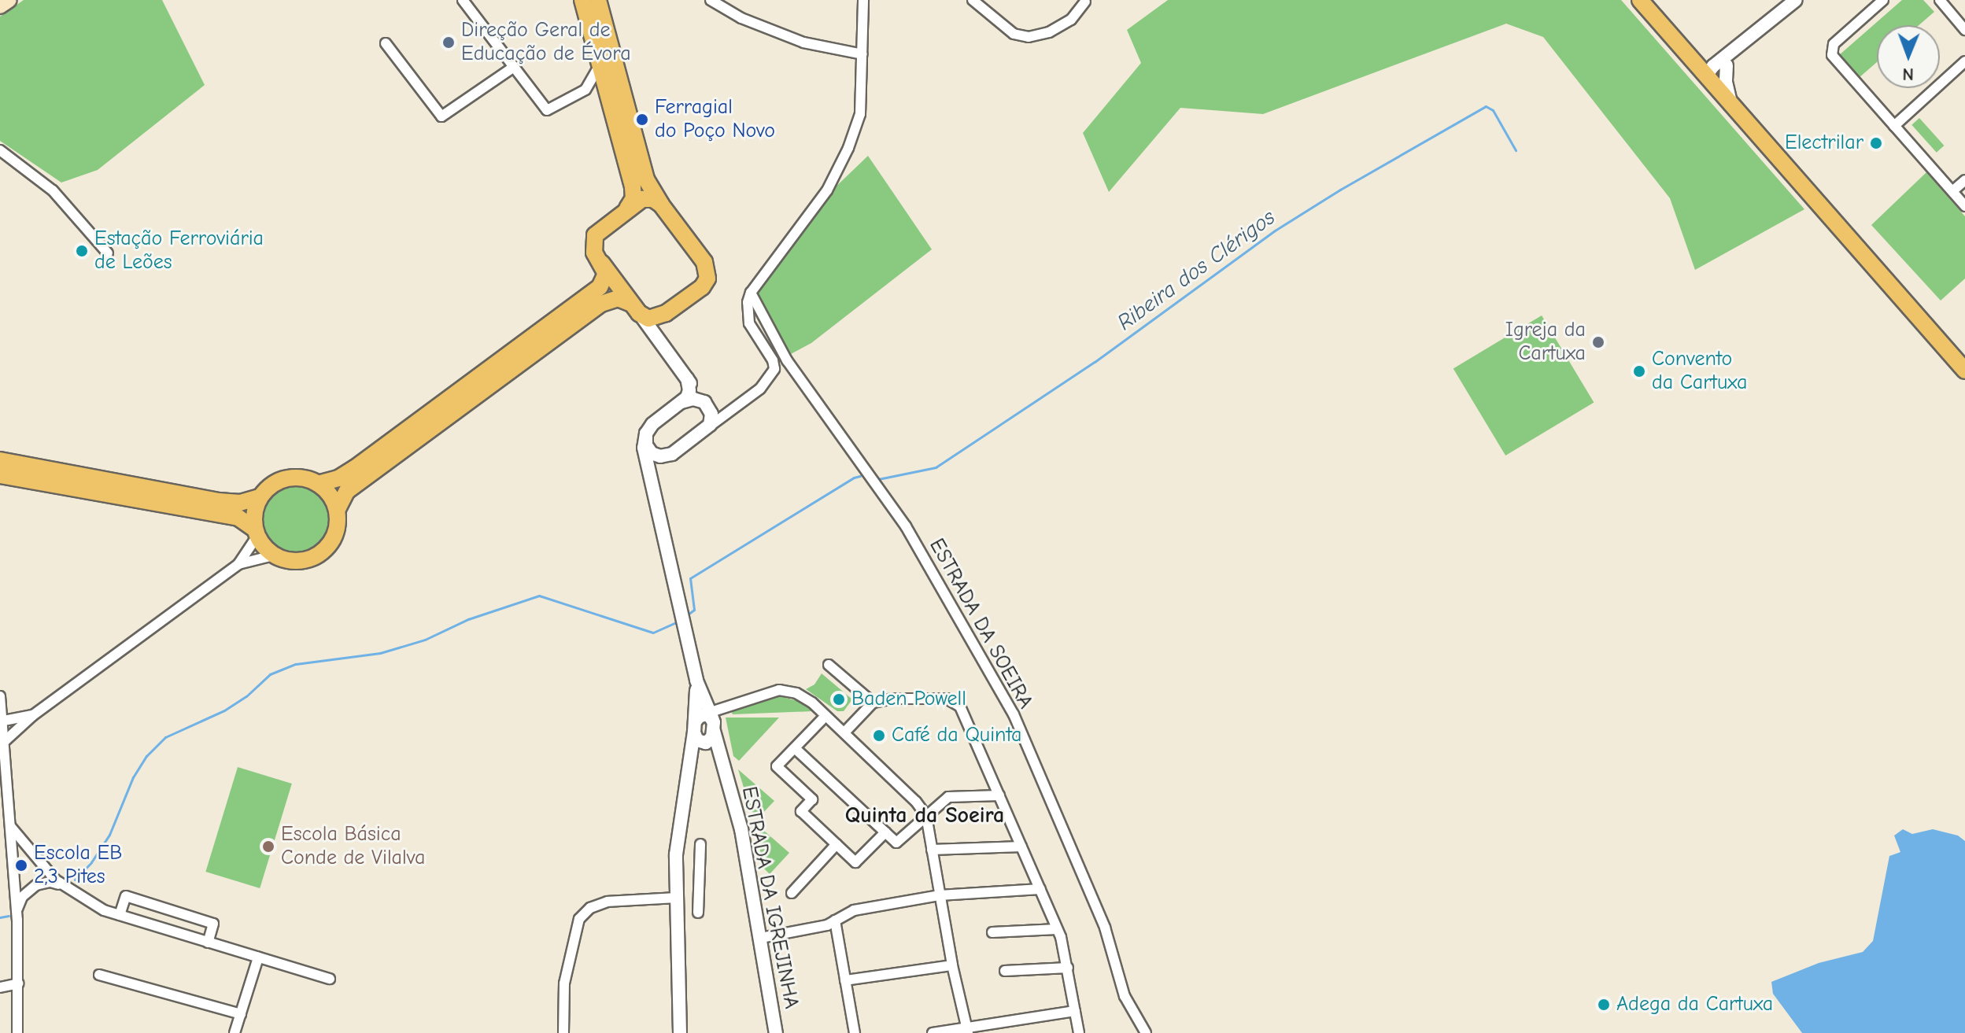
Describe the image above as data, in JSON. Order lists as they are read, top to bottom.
{
  "streets": {
    "street": ["ESTRADA DA SOEIRA", "ESTRADA DA IGREJINHA"]
  },
  "districts": ["Quinta da Soeira"],
  "water": ["Ribeira dos Clérigos"],
  "places": [
    "Direção Geral de Educação de Évora",
    "Ferragial do Poço Novo",
    "Electrilar",
    "Estação Ferroviária de Leões",
    "Igreja da Cartuxa",
    "Convento da Cartuxa",
    "Baden Powell",
    "Café da Quinta",
    "Escola Básica Conde de Vilalva",
    "Escola EB 2,3 Pites",
    "Adega da Cartuxa"
  ],
  "north": "bottom"
}
